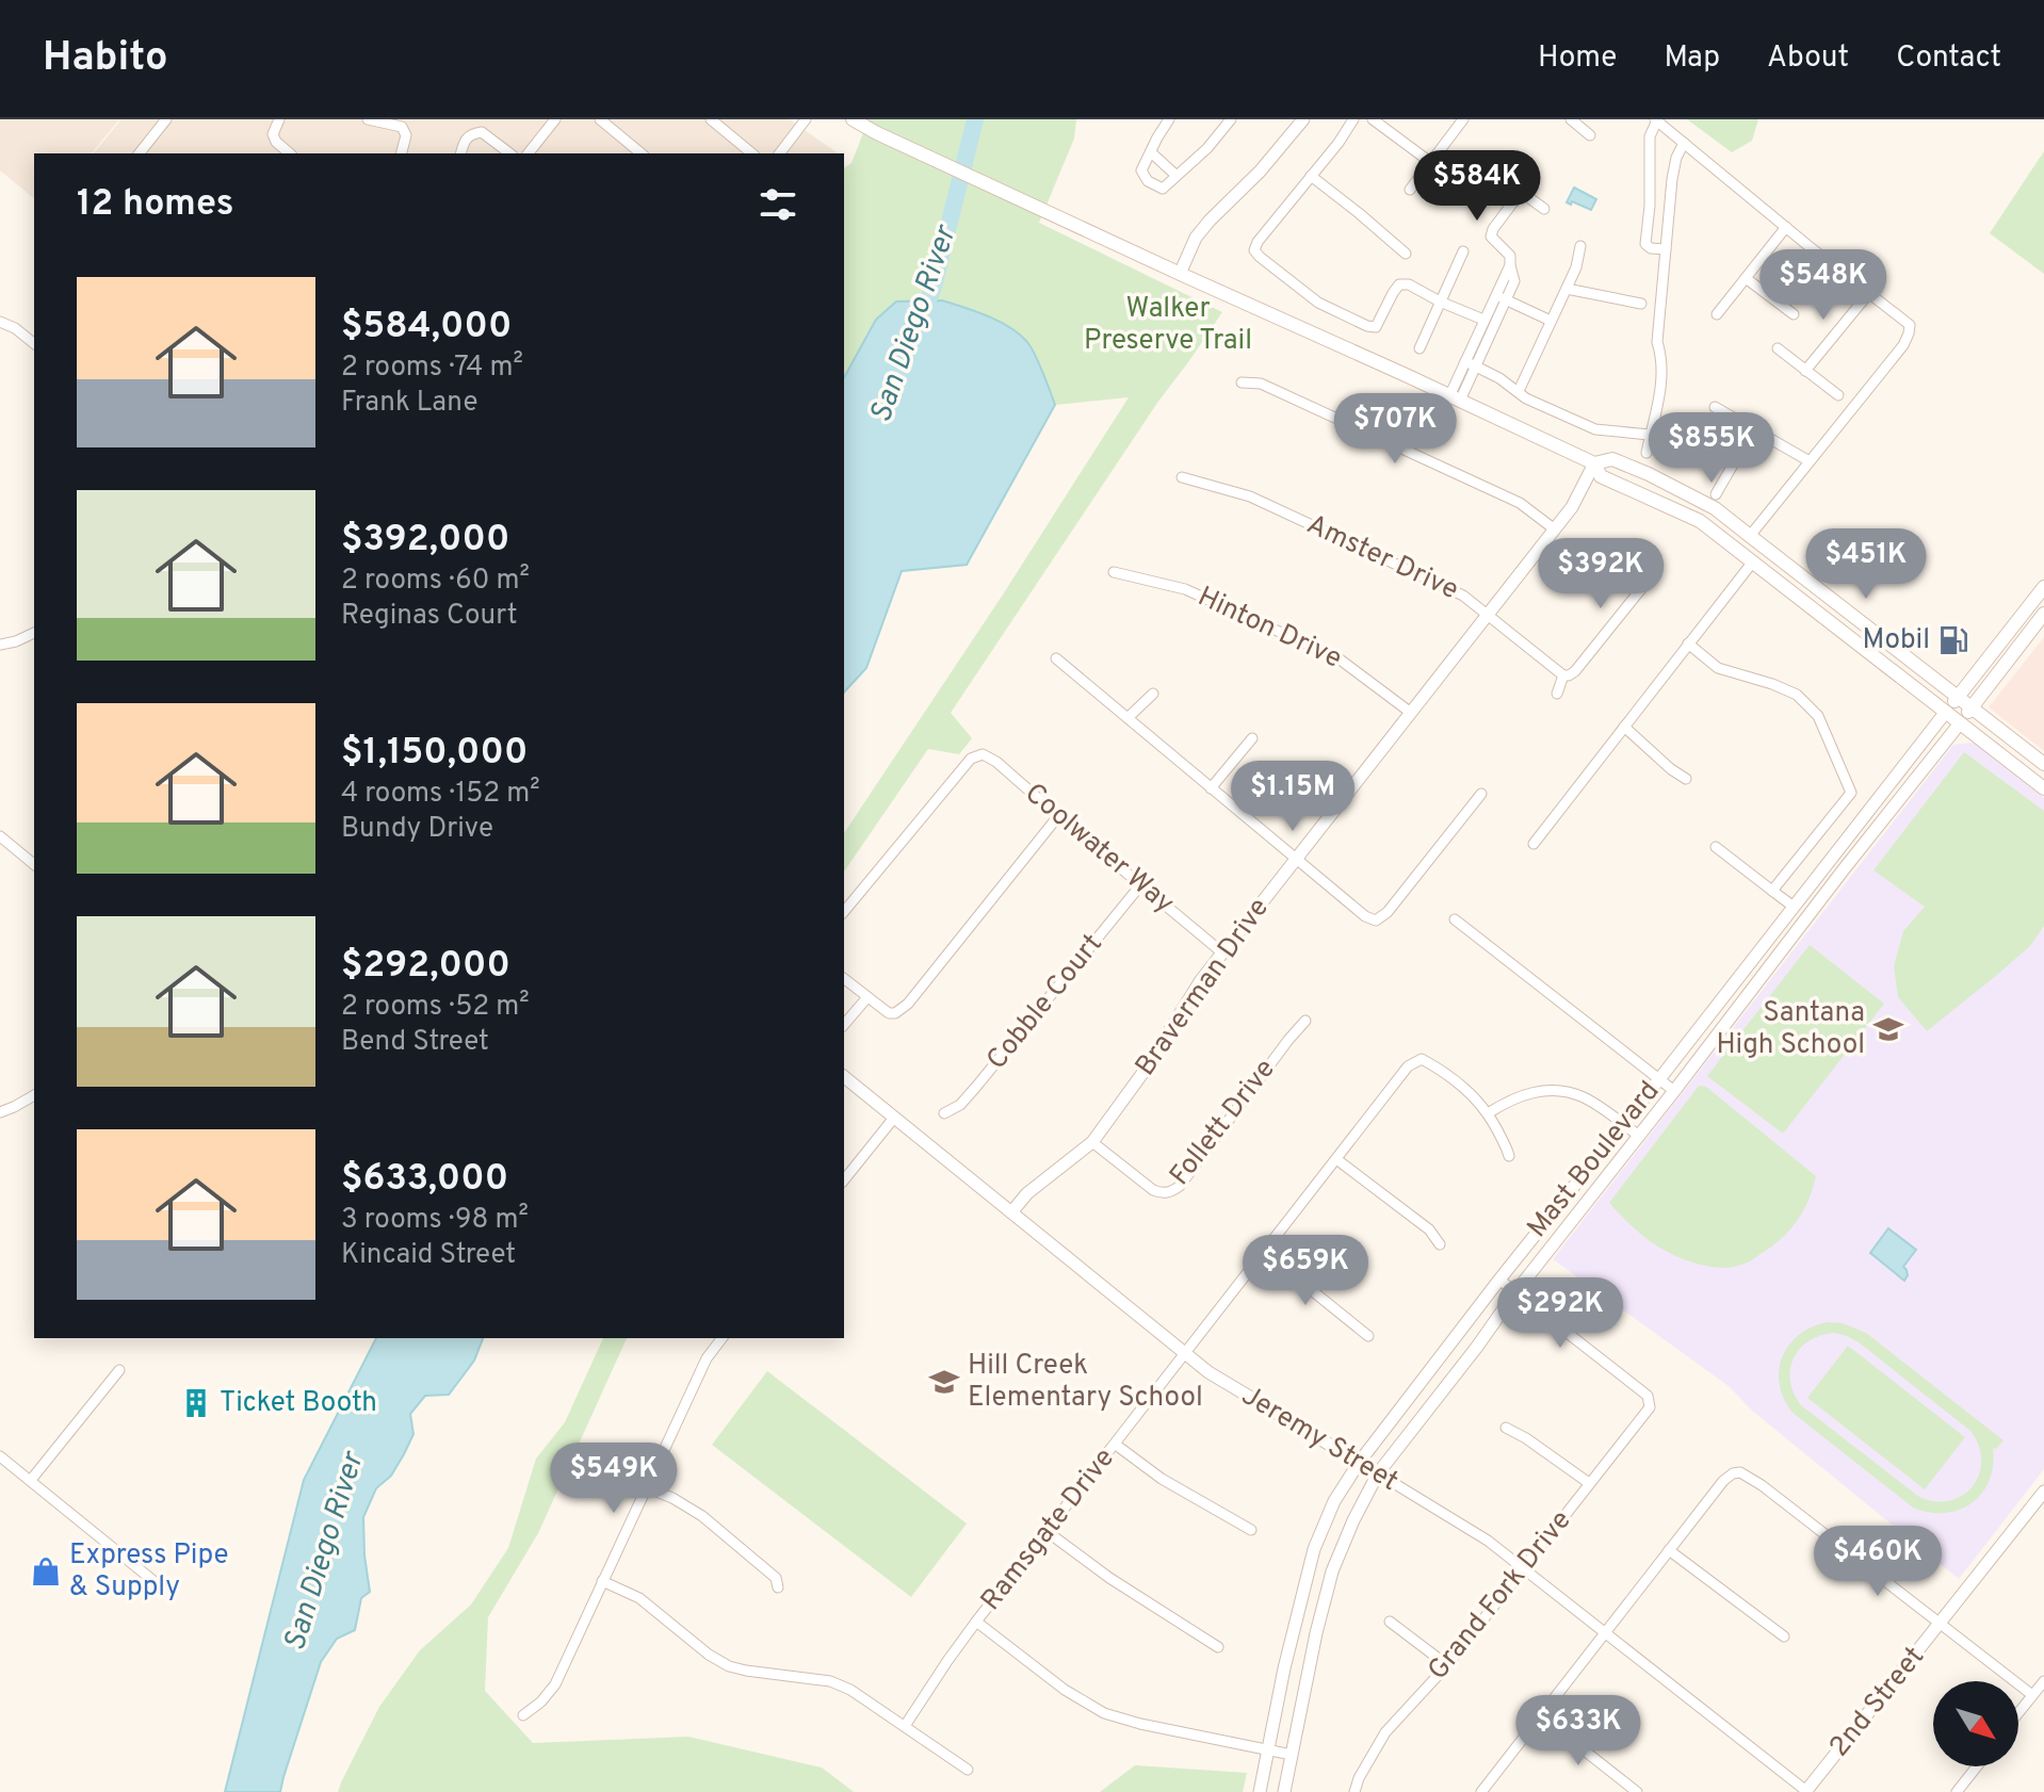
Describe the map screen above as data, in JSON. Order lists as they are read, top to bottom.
{
  "streets": {
    "main road": ["Mast Boulevard"],
    "street": [
      "Amster Drive",
      "Hinton Drive",
      "Coolwater Way",
      "Braverman Drive",
      "Cobble Court",
      "Follett Drive",
      "Jeremy Street",
      "Ramsgate Drive",
      "Grand Fork Drive",
      "2nd Street"
    ]
  },
  "crossings": [
    ["Amster Drive", "Braverman Drive"],
    ["Hinton Drive", "Braverman Drive"],
    ["Coolwater Way", "Braverman Drive"],
    ["Coolwater Way", "Cobble Court"],
    ["Braverman Drive", "Follett Drive"],
    ["Braverman Drive", "Jeremy Street"],
    ["Mast Boulevard", "Jeremy Street"],
    ["Mast Boulevard", "Grand Fork Drive"],
    ["Jeremy Street", "Ramsgate Drive"],
    ["Jeremy Street", "Grand Fork Drive"],
    ["Jeremy Street", "2nd Street"]
  ],
  "water": ["San Diego River"],
  "parks": ["Walker Preserve Trail"],
  "places": {
    "fuel station": ["Mobil"],
    "school or university": ["Santana High School", "Hill Creek Elementary School"],
    "building": ["Ticket Booth"],
    "shop": ["Express Pipe & Supply"]
  },
  "north": "bottom right",
  "page": {
    "header": "Habito",
    "nav": [
      "Home",
      "Map",
      "About",
      "Contact"
    ],
    "price": [
      "$584K",
      "$548K",
      "$707K",
      "$855K",
      "$451K",
      "$392K",
      "$1.15M",
      "$659K",
      "$292K",
      "$549K",
      "$460K",
      "$633K"
    ],
    "heading": "12 homes",
    "list": [
      {
        "name": "$584,000",
        "note": "2 rooms · 74 m² · Frank Lane"
      },
      {
        "name": "$392,000",
        "note": "2 rooms · 60 m² · Reginas Court"
      },
      {
        "name": "$1,150,000",
        "note": "4 rooms · 152 m² · Bundy Drive"
      },
      {
        "name": "$292,000",
        "note": "2 rooms · 52 m² · Bend Street"
      },
      {
        "name": "$633,000",
        "note": "3 rooms · 98 m² · Kincaid Street"
      }
    ]
  }
}
